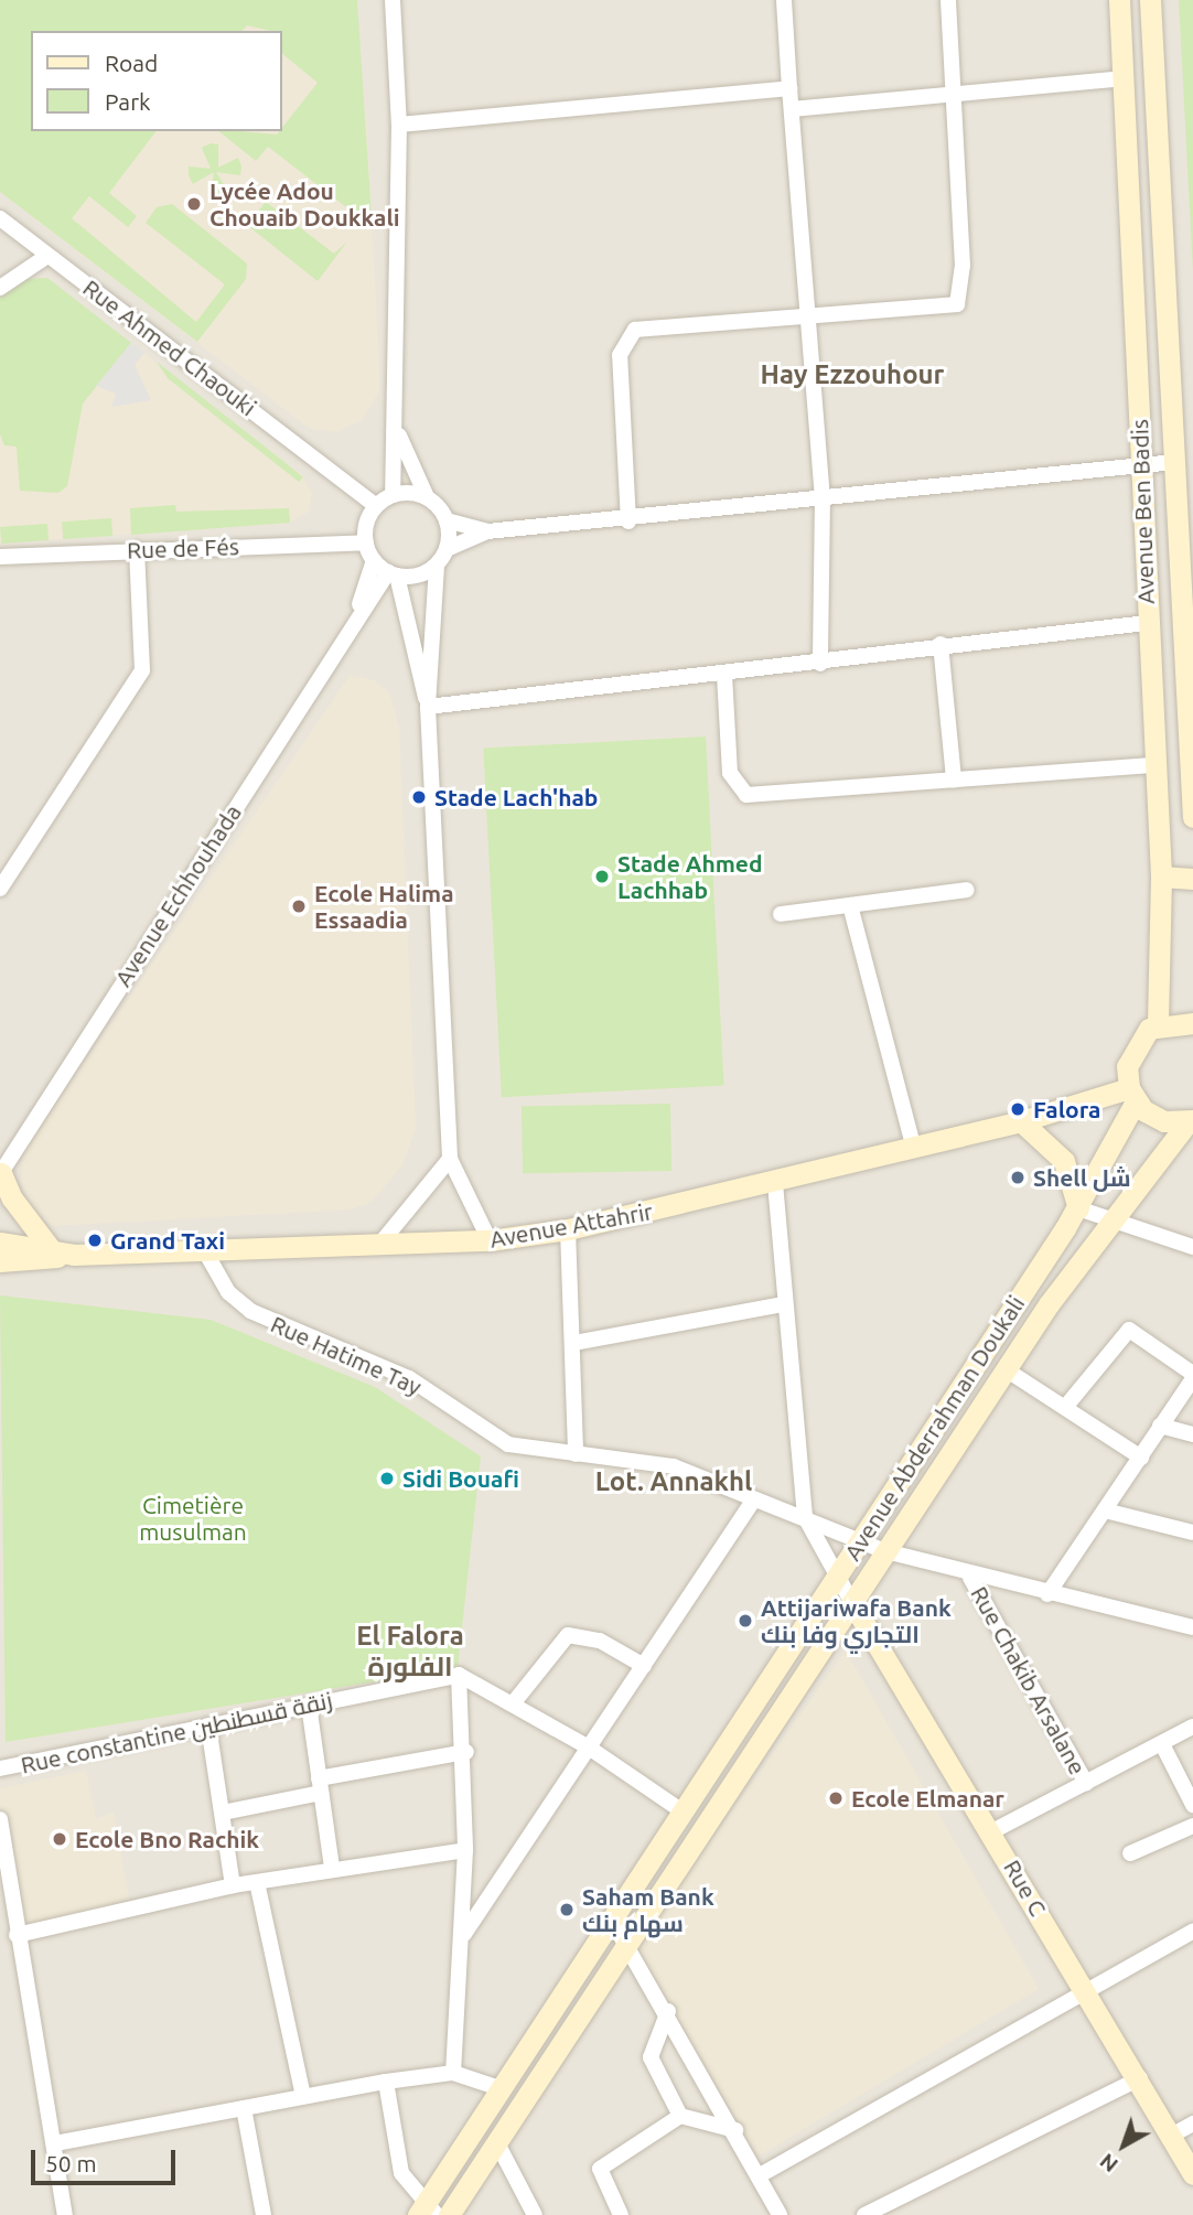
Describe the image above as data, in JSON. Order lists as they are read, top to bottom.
{
  "streets": {
    "main road": [
      "Avenue Ben Badis",
      "Avenue Attahrir",
      "Avenue Abderrahman Doukali",
      "Rue C"
    ],
    "street": [
      "Rue Ahmed Chaouki",
      "Rue de Fés",
      "Avenue Echhouhada",
      "Rue Hatime Tay",
      "Rue Chakib Arsalane",
      "Rue constantine زنقة قسطنطين"
    ]
  },
  "crossings": [
    ["Rue Ahmed Chaouki", "Rue de Fés"],
    ["Rue Ahmed Chaouki", "Avenue Echhouhada"],
    ["Rue de Fés", "Avenue Echhouhada"],
    ["Avenue Attahrir", "Rue Hatime Tay"],
    ["Avenue Attahrir", "Avenue Abderrahman Doukali"],
    ["Rue Hatime Tay", "Avenue Abderrahman Doukali"],
    ["Rue Hatime Tay", "Rue Chakib Arsalane"],
    ["Avenue Abderrahman Doukali", "Rue C"]
  ],
  "districts": ["Hay Ezzouhour", "Lot. Annakhl", "El Falora الفلورة"],
  "parks": ["Cimetière musulman"],
  "places": [
    "Lycée Adou Chouaib Doukkali",
    "Stade Lach'hab",
    "Stade Ahmed Lachhab",
    "Ecole Halima Essaadia",
    "Falora",
    "Shell شل",
    "Grand Taxi",
    "Sidi Bouafi",
    "Attijariwafa Bank التجاري وفا بنك",
    "Ecole Elmanar",
    "Ecole Bno Rachik",
    "Saham Bank سهام بنك"
  ],
  "legend": ["Road", "Park"],
  "scale_bar": "50 m",
  "north": "bottom left"
}
